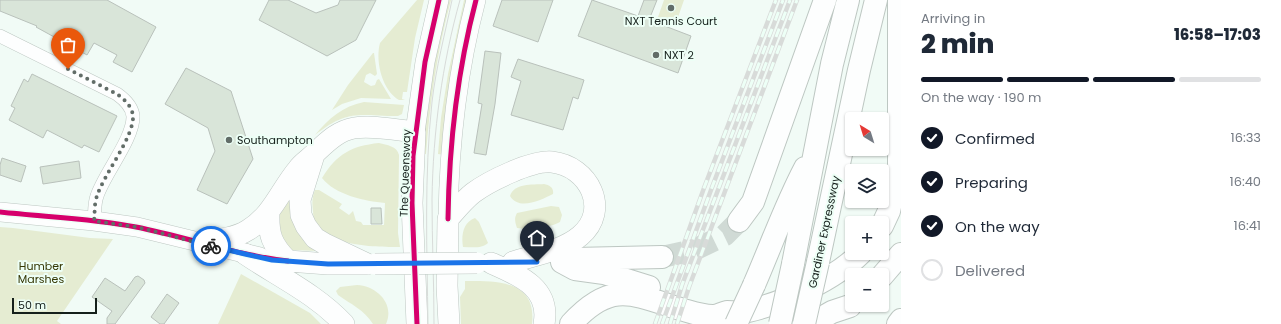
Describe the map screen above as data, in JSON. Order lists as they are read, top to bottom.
{
  "streets": {
    "highway": ["Gardiner Expressway"],
    "main road": ["The Queensway"]
  },
  "parks": ["Humber Marshes"],
  "places": ["NXT Tennis Court", "NXT 2", "Southampton"],
  "scale_bar": "50 m",
  "north": "top left",
  "page": {
    "heading": ["2 min", "Arriving in", "16:58–17:03"],
    "bar": "On the way · 190 m",
    "map_buttons": ["+", "−"],
    "list": [
      ["Confirmed", "16:33"],
      ["Preparing", "16:40"],
      ["On the way", "16:41"],
      "Delivered"
    ],
    "scale": "50 m"
  }
}
